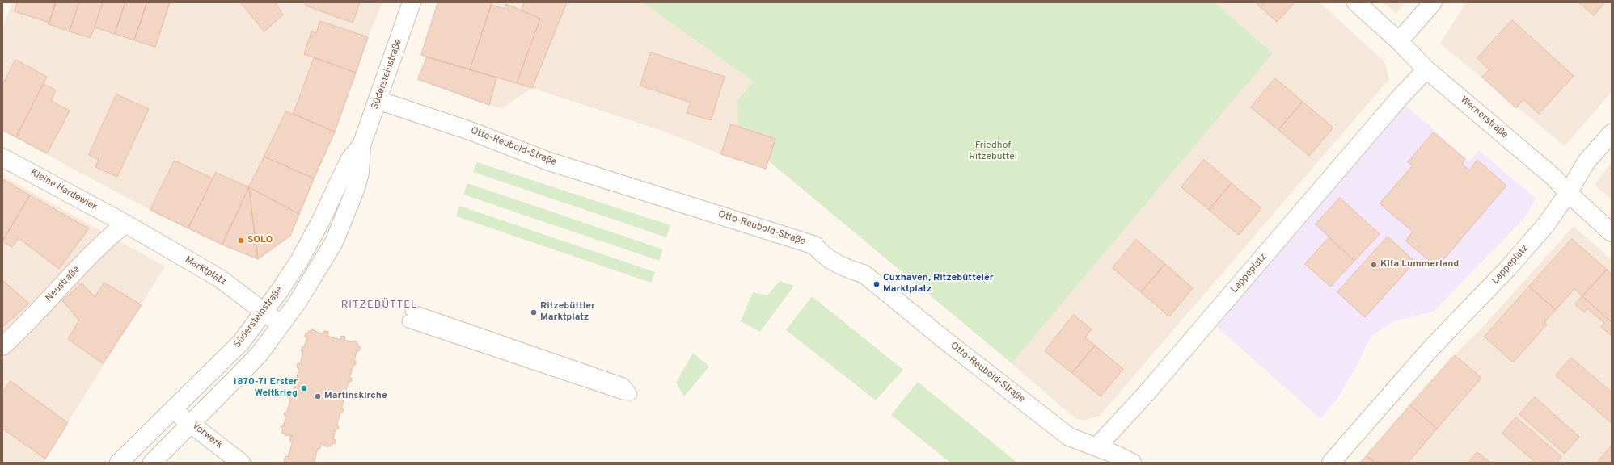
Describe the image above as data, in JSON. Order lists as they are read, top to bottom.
{
  "streets": {
    "street": [
      "Südersteinstraße",
      "Wernerstraße",
      "Otto-Reubold-Straße",
      "Kleine Hardewiek",
      "Lappeplatz",
      "Marktplatz",
      "Neustraße",
      "Vorwerk"
    ]
  },
  "crossings": [
    ["Südersteinstraße", "Otto-Reubold-Straße"],
    ["Südersteinstraße", "Marktplatz"],
    ["Südersteinstraße", "Vorwerk"],
    ["Wernerstraße", "Lappeplatz"],
    ["Otto-Reubold-Straße", "Lappeplatz"],
    ["Kleine Hardewiek", "Marktplatz"],
    ["Kleine Hardewiek", "Neustraße"],
    ["Marktplatz", "Neustraße"]
  ],
  "districts": ["RITZEBÜTTEL"],
  "parks": ["Friedhof Ritzebüttel"],
  "places": [
    "SOLO",
    "Kita Lummerland",
    "Cuxhaven, Ritzebütteler Marktplatz",
    "Ritzebüttler Marktplatz",
    "1870-71 Erster Weltkrieg",
    "Martinskirche"
  ]
}
